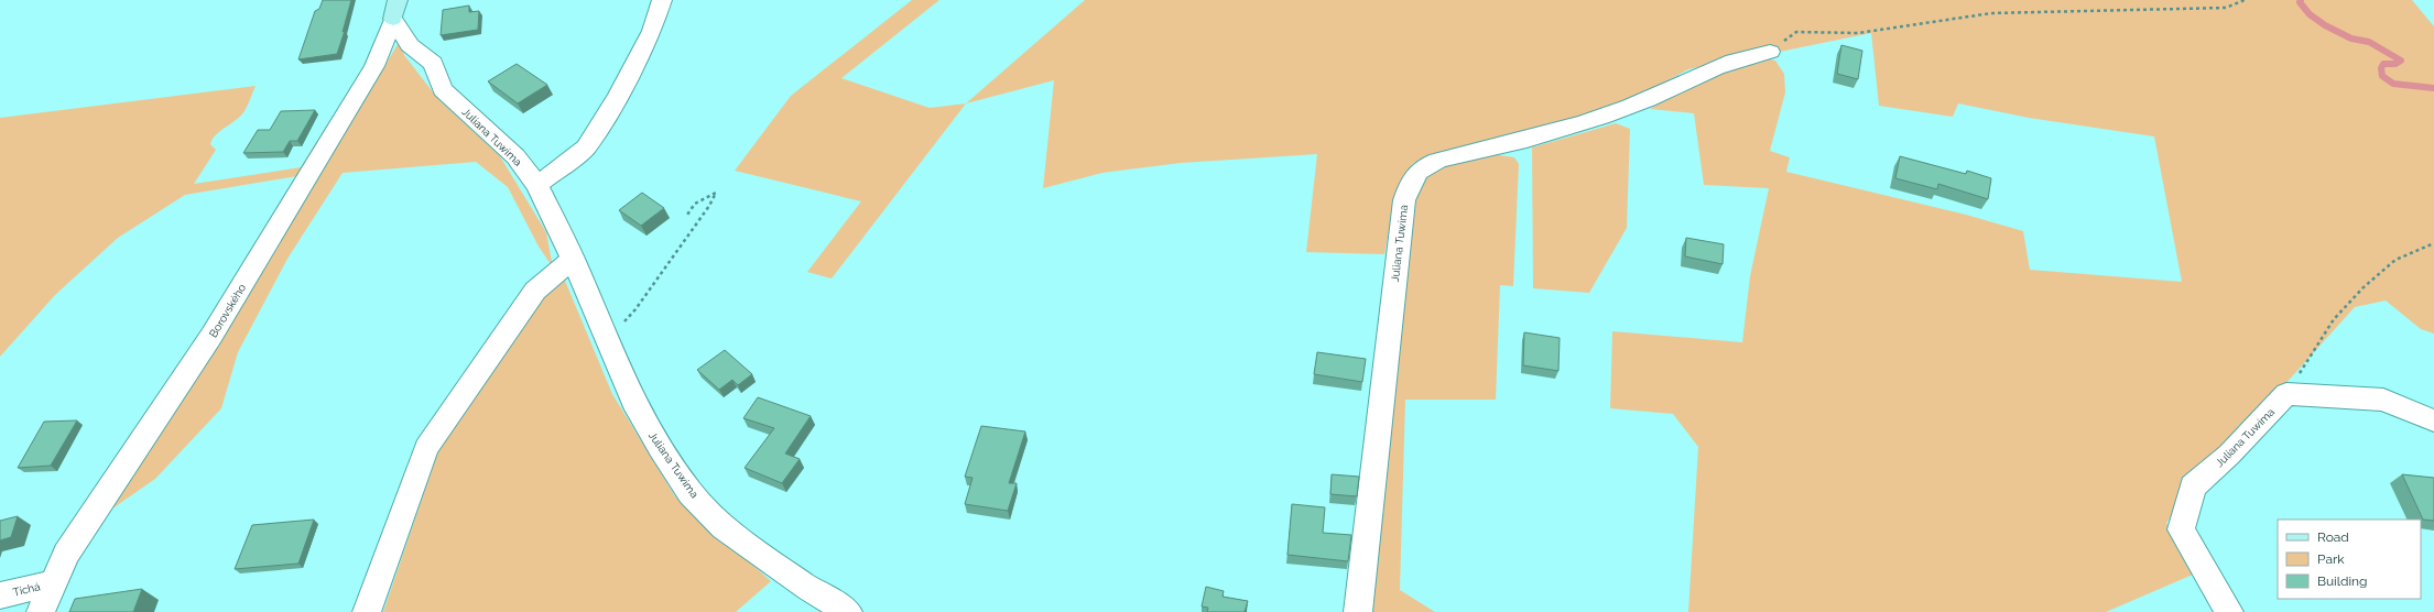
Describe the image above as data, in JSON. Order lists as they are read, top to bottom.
{
  "streets": {
    "street": ["Juliana Tuwima", "Borovského", "Tichá"]
  },
  "crossings": [
    ["Borovského", "Tichá"]
  ],
  "legend": ["Road", "Park", "Building"]
}
